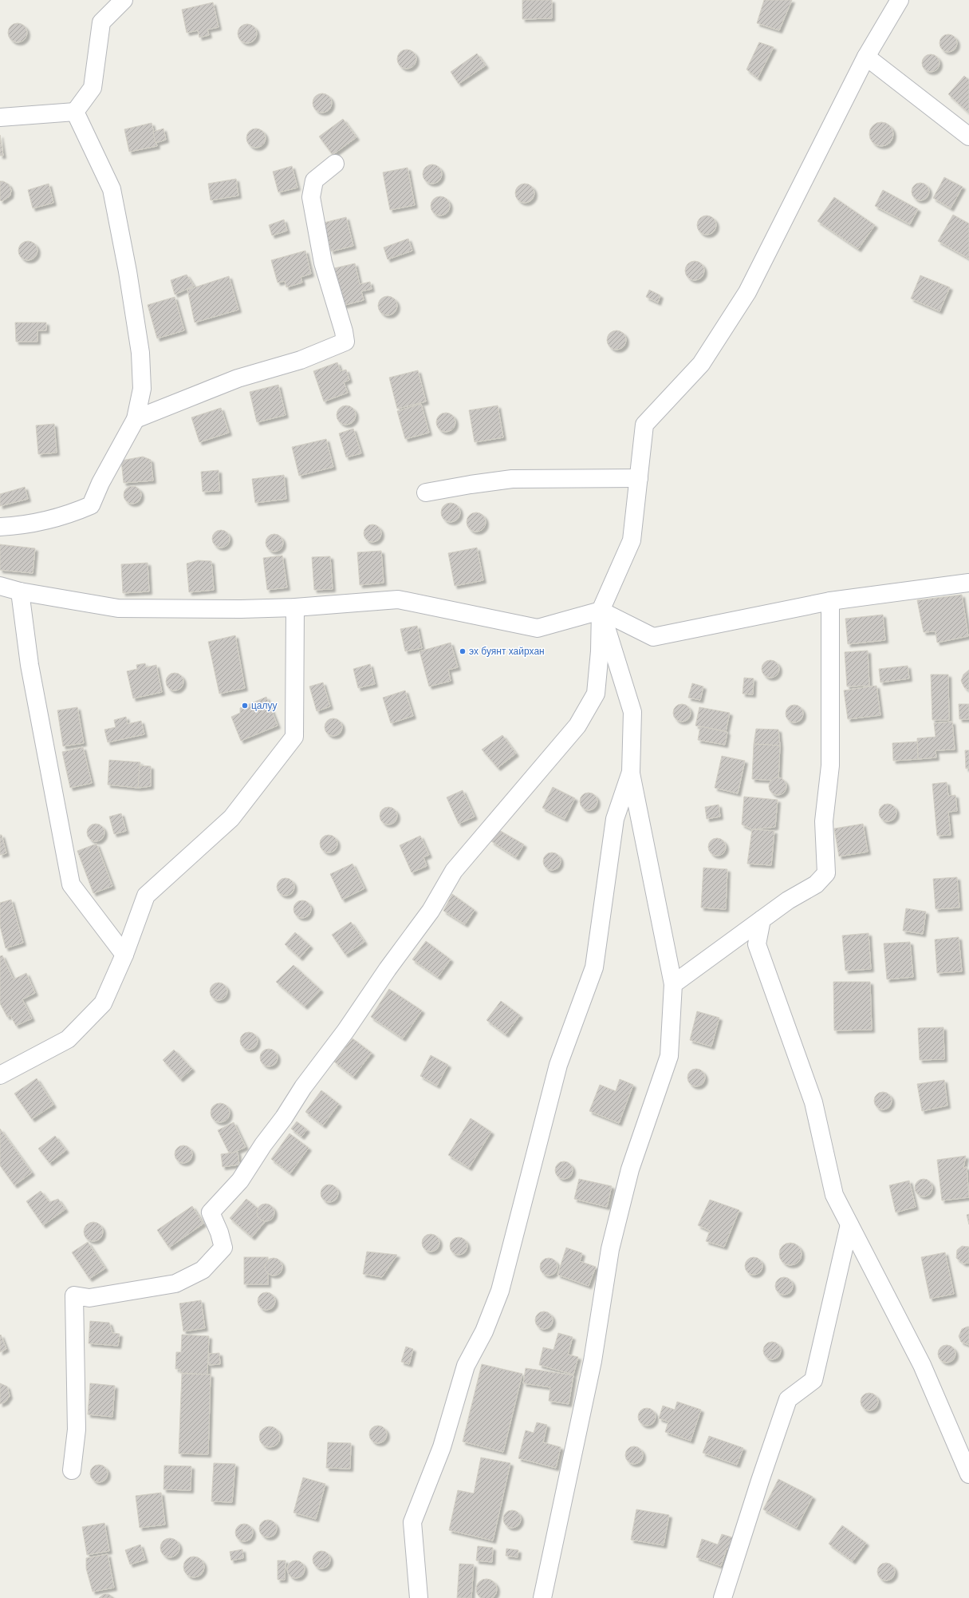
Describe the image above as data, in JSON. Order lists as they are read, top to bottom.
{
  "places": ["эх буянт хайрхан", "цалуу"]
}
